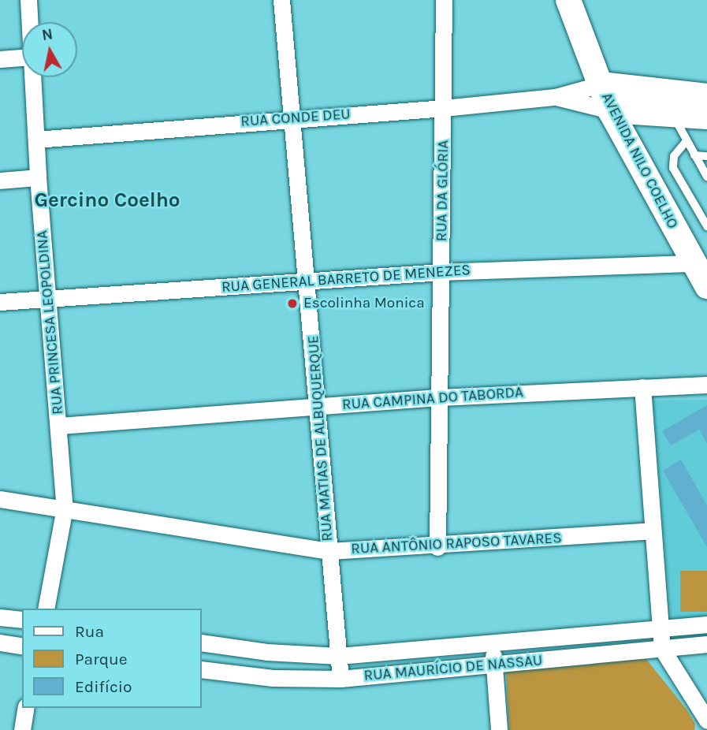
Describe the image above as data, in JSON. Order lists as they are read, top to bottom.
{
  "streets": {
    "main road": ["AVENIDA NILO COELHO"],
    "street": [
      "RUA CONDE DEU",
      "RUA DA GLÓRIA",
      "RUA GENERAL BARRETO DE MENEZES",
      "RUA PRINCESA LEOPOLDINA",
      "RUA CAMPINA DO TABORDA",
      "RUA MATIAS DE ALBUQUERQUE",
      "RUA ANTÔNIO RAPOSO TAVARES",
      "RUA MAURÍCIO DE NASSAU"
    ]
  },
  "crossings": [
    ["RUA CONDE DEU", "AVENIDA NILO COELHO"],
    ["RUA CONDE DEU", "RUA DA GLÓRIA"],
    ["RUA CONDE DEU", "RUA PRINCESA LEOPOLDINA"],
    ["RUA CONDE DEU", "RUA MATIAS DE ALBUQUERQUE"],
    ["AVENIDA NILO COELHO", "RUA GENERAL BARRETO DE MENEZES"],
    ["RUA DA GLÓRIA", "RUA GENERAL BARRETO DE MENEZES"],
    ["RUA DA GLÓRIA", "RUA CAMPINA DO TABORDA"],
    ["RUA DA GLÓRIA", "RUA ANTÔNIO RAPOSO TAVARES"],
    ["RUA GENERAL BARRETO DE MENEZES", "RUA PRINCESA LEOPOLDINA"],
    ["RUA GENERAL BARRETO DE MENEZES", "RUA MATIAS DE ALBUQUERQUE"],
    ["RUA PRINCESA LEOPOLDINA", "RUA CAMPINA DO TABORDA"],
    ["RUA PRINCESA LEOPOLDINA", "RUA ANTÔNIO RAPOSO TAVARES"],
    ["RUA CAMPINA DO TABORDA", "RUA MATIAS DE ALBUQUERQUE"],
    ["RUA MATIAS DE ALBUQUERQUE", "RUA ANTÔNIO RAPOSO TAVARES"],
    ["RUA MATIAS DE ALBUQUERQUE", "RUA MAURÍCIO DE NASSAU"]
  ],
  "districts": ["Gercino Coelho"],
  "places": ["Escolinha Monica"],
  "legend": ["Rua", "Parque", "Edifício"],
  "north": "top"
}
